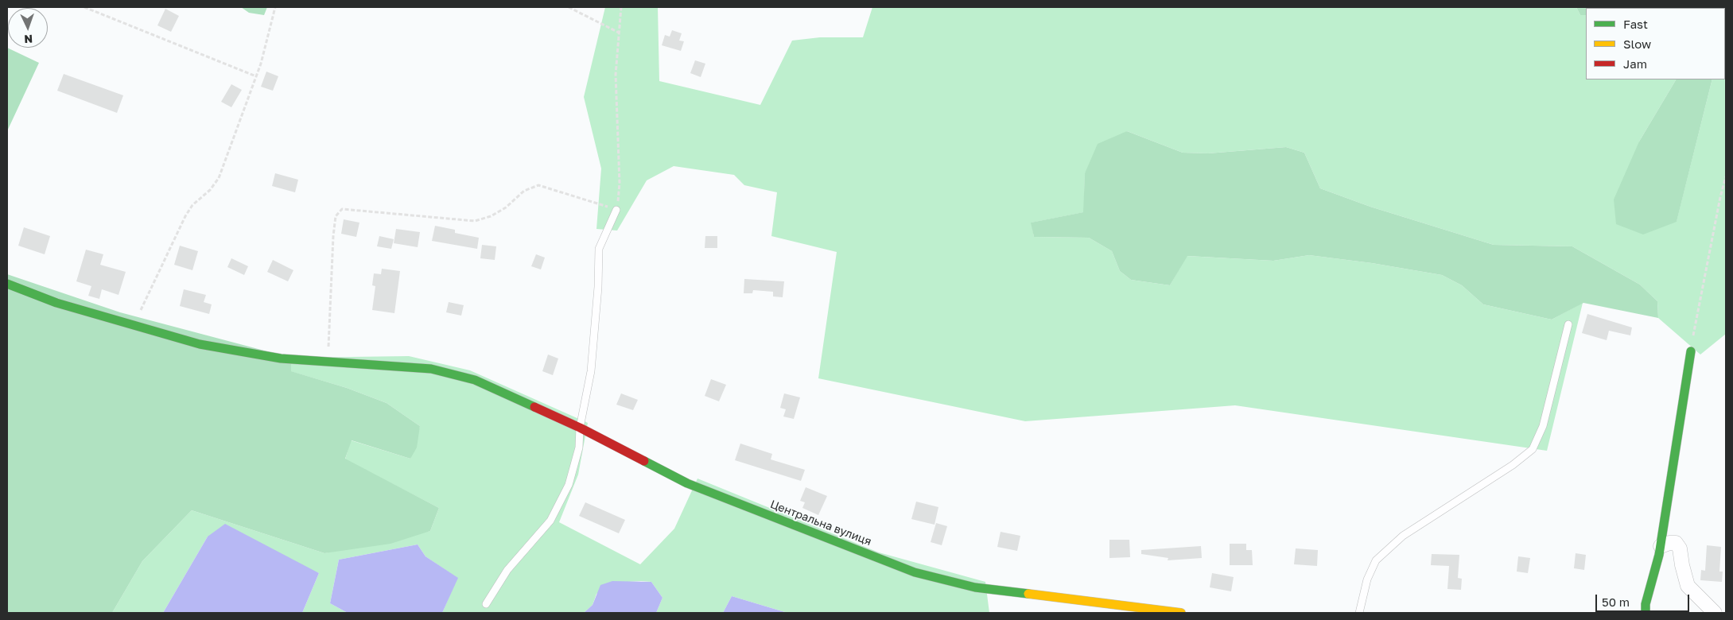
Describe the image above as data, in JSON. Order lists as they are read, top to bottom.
{
  "streets": {
    "main road": ["Центральна вулиця"]
  },
  "legend": ["Fast", "Slow", "Jam"],
  "scale_bar": "50 m",
  "north": "bottom"
}
